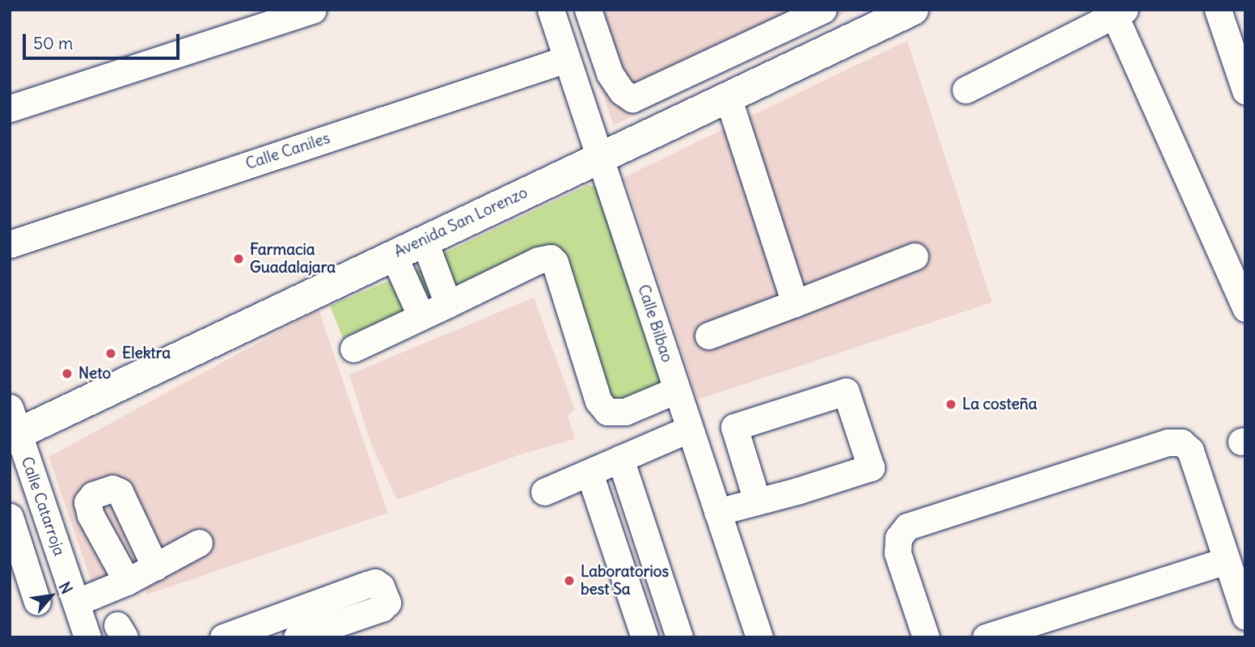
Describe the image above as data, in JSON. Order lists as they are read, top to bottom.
{
  "streets": {
    "main road": ["Avenida San Lorenzo"],
    "street": ["Calle Caniles", "Calle Bilbao", "Calle Catarroja"]
  },
  "crossings": [
    ["Calle Caniles", "Calle Bilbao"],
    ["Avenida San Lorenzo", "Calle Bilbao"],
    ["Avenida San Lorenzo", "Calle Catarroja"]
  ],
  "places": [
    "Farmacia Guadalajara",
    "Elektra",
    "Neto",
    "La costeña",
    "Laboratorios best Sa"
  ],
  "scale_bar": "50 m",
  "north": "top right"
}
